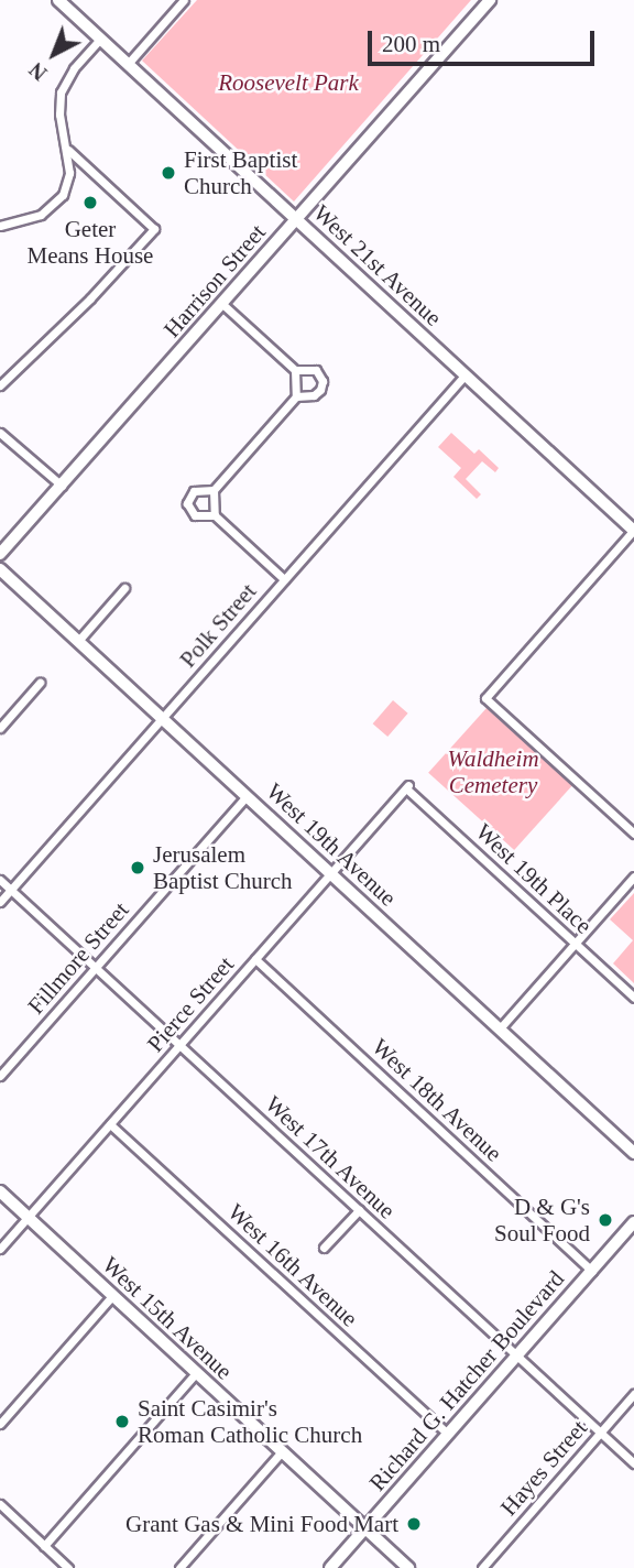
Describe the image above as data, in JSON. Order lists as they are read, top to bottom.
{
  "streets": {
    "main road": ["Richard G. Hatcher Boulevard"],
    "street": [
      "West 21st Avenue",
      "Harrison Street",
      "Polk Street",
      "West 19th Avenue",
      "West 19th Place",
      "Fillmore Street",
      "Pierce Street",
      "West 18th Avenue",
      "West 17th Avenue",
      "West 16th Avenue",
      "West 15th Avenue",
      "Hayes Street"
    ]
  },
  "crossings": [
    ["West 21st Avenue", "Harrison Street"],
    ["West 21st Avenue", "Polk Street"],
    ["Polk Street", "West 19th Avenue"],
    ["Polk Street", "West 17th Avenue"],
    ["West 19th Avenue", "Fillmore Street"],
    ["West 19th Avenue", "Pierce Street"],
    ["West 19th Place", "Pierce Street"],
    ["Fillmore Street", "West 17th Avenue"],
    ["Pierce Street", "West 18th Avenue"],
    ["Pierce Street", "West 17th Avenue"],
    ["Pierce Street", "West 16th Avenue"],
    ["Pierce Street", "West 15th Avenue"],
    ["West 18th Avenue", "Richard G. Hatcher Boulevard"],
    ["West 17th Avenue", "Richard G. Hatcher Boulevard"],
    ["West 17th Avenue", "Hayes Street"],
    ["West 16th Avenue", "Richard G. Hatcher Boulevard"],
    ["West 15th Avenue", "Richard G. Hatcher Boulevard"]
  ],
  "parks": ["Roosevelt Park", "Waldheim Cemetery"],
  "places": [
    "First Baptist Church",
    "Geter Means House",
    "Jerusalem Baptist Church",
    "D & G's Soul Food",
    "Saint Casimir's Roman Catholic Church",
    "Grant Gas & Mini Food Mart"
  ],
  "scale_bar": "200 m",
  "north": "bottom left"
}
